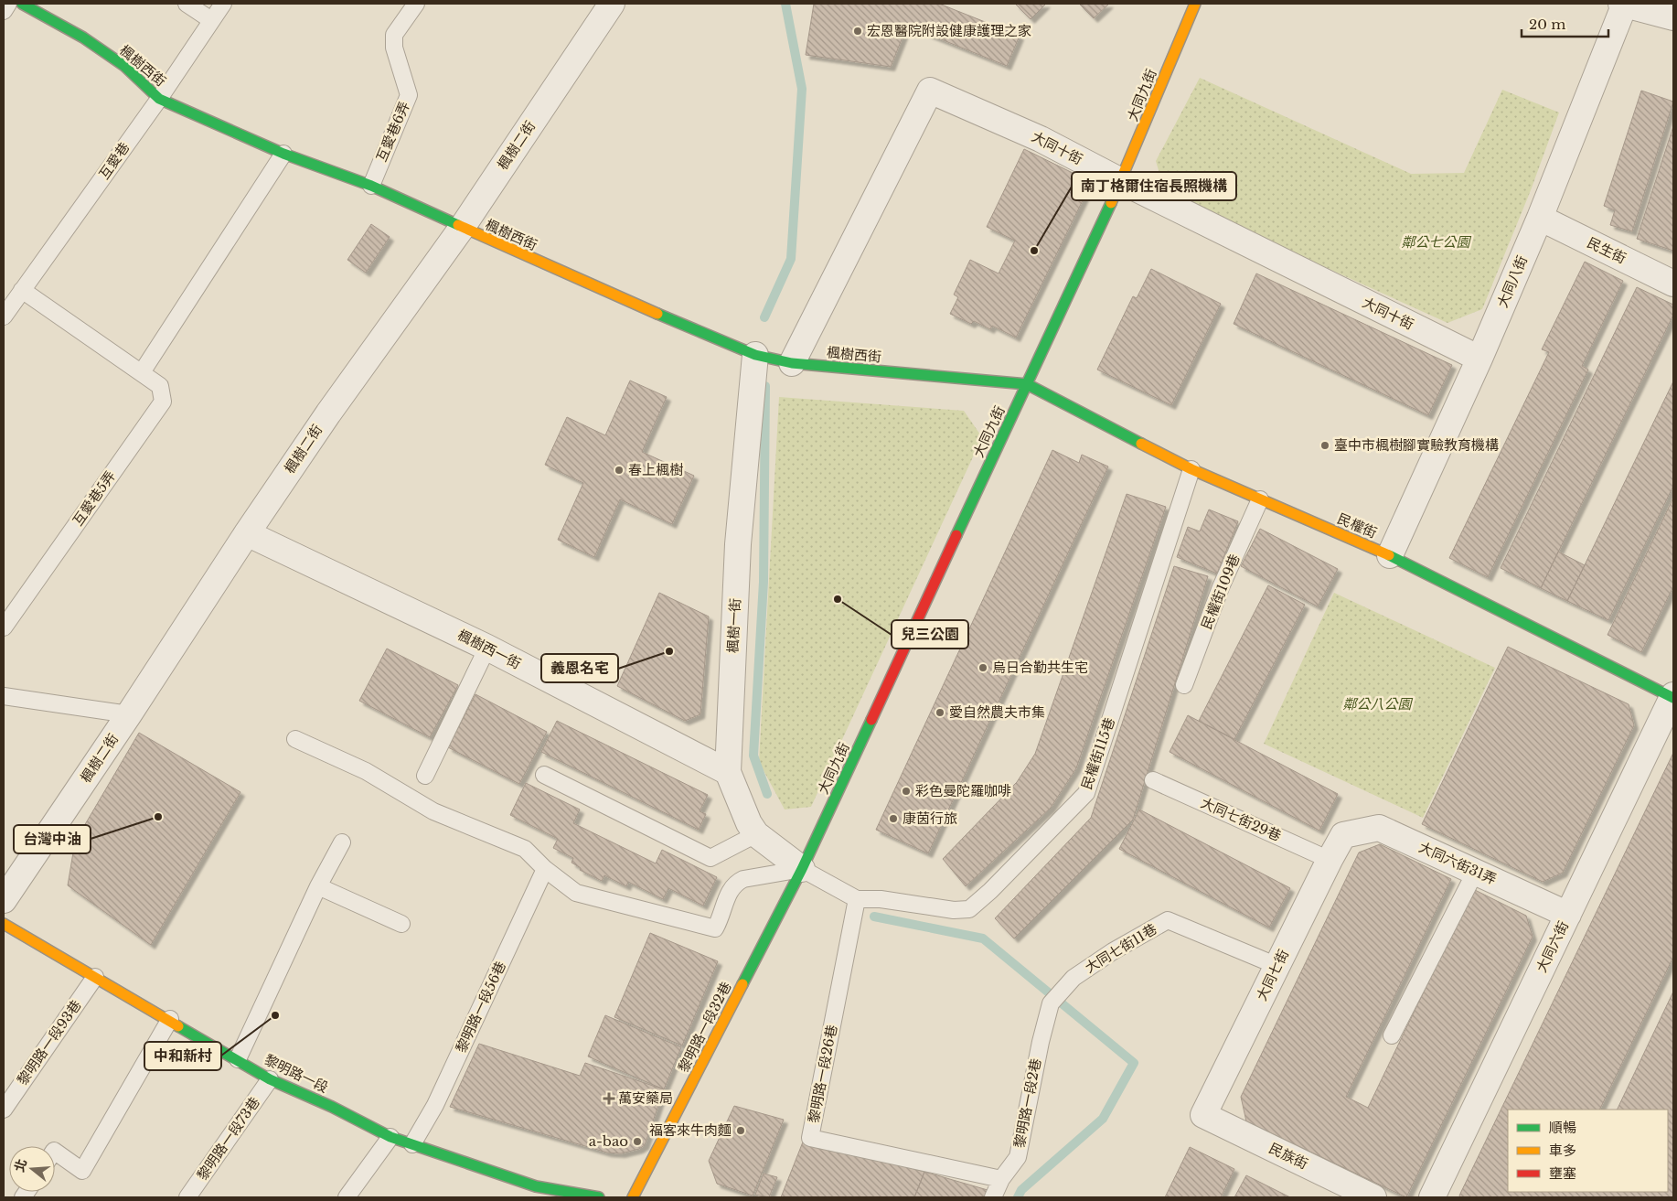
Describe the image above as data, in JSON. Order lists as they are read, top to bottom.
{
  "streets": {
    "street": [
      "楓樹西街",
      "大同九街",
      "楓樹二街",
      "大同十街",
      "民生街",
      "大同八街",
      "民權街",
      "楓樹一街",
      "楓樹西一街",
      "大同六街31弄",
      "大同六街",
      "大同七街",
      "黎明路一段32巷",
      "黎明路一段",
      "民族街"
    ],
    "lane": [
      "互愛巷6弄",
      "互愛巷",
      "互愛巷5弄",
      "民權街109巷",
      "民權街115巷",
      "大同七街29巷",
      "大同七街11巷",
      "黎明路一段56巷",
      "黎明路一段93巷",
      "黎明路一段26巷",
      "黎明路一段2巷",
      "黎明路一段73巷"
    ]
  },
  "crossings": [
    ["楓樹西街", "大同九街"],
    ["楓樹西街", "互愛巷6弄"],
    ["楓樹西街", "楓樹二街"],
    ["楓樹西街", "大同十街"],
    ["楓樹西街", "互愛巷"],
    ["楓樹西街", "民權街"],
    ["楓樹西街", "楓樹一街"],
    ["大同九街", "大同十街"],
    ["大同九街", "民權街"],
    ["大同九街", "楓樹一街"],
    ["大同九街", "民權街115巷"],
    ["大同九街", "黎明路一段32巷"],
    ["楓樹二街", "楓樹西一街"],
    ["大同十街", "大同八街"],
    ["互愛巷", "互愛巷5弄"],
    ["民生街", "大同八街"],
    ["大同八街", "民權街"],
    ["民權街", "民權街109巷"],
    ["民權街", "民權街115巷"],
    ["民權街", "大同六街"],
    ["楓樹一街", "楓樹西一街"],
    ["楓樹一街", "民權街115巷"],
    ["楓樹一街", "黎明路一段32巷"],
    ["民權街115巷", "黎明路一段32巷"],
    ["民權街115巷", "黎明路一段26巷"],
    ["大同七街29巷", "大同七街"],
    ["大同六街31弄", "大同六街"],
    ["大同六街31弄", "大同七街"],
    ["大同七街11巷", "大同七街"],
    ["大同七街11巷", "黎明路一段2巷"],
    ["大同七街", "民族街"],
    ["黎明路一段56巷", "黎明路一段"],
    ["黎明路一段93巷", "黎明路一段"],
    ["黎明路一段", "黎明路一段73巷"],
    ["黎明路一段26巷", "黎明路一段2巷"]
  ],
  "parks": ["鄰公七公園", "鄰公八公園"],
  "places": {
    "other": [
      "宏恩醫院附設健康護理之家",
      "南丁格爾住宿長照機構",
      "臺中市楓樹腳實驗教育機構",
      "春上楓樹",
      "兒三公園",
      "義恩名宅",
      "烏日合勤共生宅",
      "愛自然農夫市集",
      "彩色曼陀羅咖啡",
      "台灣中油",
      "康茵行旅",
      "中和新村",
      "福客來牛肉麵",
      "a-bao"
    ],
    "health": ["萬安藥局"]
  },
  "legend": ["順暢", "車多", "壅塞"],
  "scale_bar": "20 m",
  "north": "left"
}
